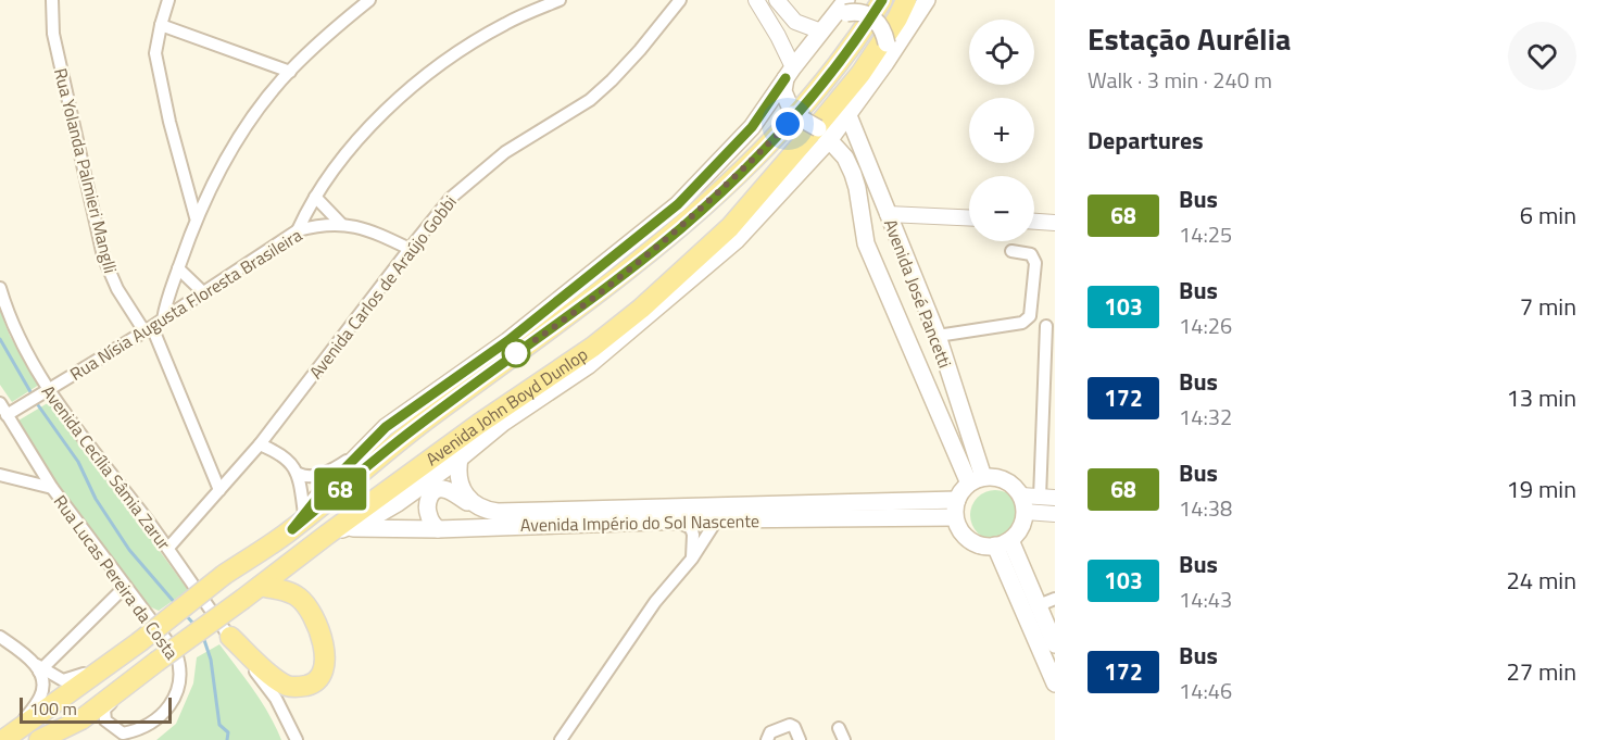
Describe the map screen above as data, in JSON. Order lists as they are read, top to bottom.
{
  "streets": {
    "main road": ["Avenida José Pancetti", "Avenida John Boyd Dunlop", "Avenida Império do Sol Nascente"],
    "street": [
      "Rua Yolanda Palmieri Manglli",
      "Avenida Carlos de Araújo Gobbi",
      "Rua Nísia Augusta Floresta Brasileira",
      "Avenida Cecília Sâmia Zarur",
      "Rua Lucas Pereira da Costa"
    ]
  },
  "crossings": [
    ["Rua Yolanda Palmieri Manglli", "Avenida Carlos de Araújo Gobbi"],
    ["Rua Yolanda Palmieri Manglli", "Rua Nísia Augusta Floresta Brasileira"],
    ["Avenida Carlos de Araújo Gobbi", "Rua Nísia Augusta Floresta Brasileira"],
    ["Avenida Carlos de Araújo Gobbi", "Avenida Cecília Sâmia Zarur"],
    ["Avenida José Pancetti", "Avenida Império do Sol Nascente"],
    ["Rua Nísia Augusta Floresta Brasileira", "Avenida Cecília Sâmia Zarur"],
    ["Rua Nísia Augusta Floresta Brasileira", "Rua Lucas Pereira da Costa"],
    ["Avenida John Boyd Dunlop", "Avenida Império do Sol Nascente"],
    ["Avenida John Boyd Dunlop", "Rua Lucas Pereira da Costa"]
  ],
  "lines": ["bus line 68"],
  "scale_bar": "100 m",
  "page": {
    "on_map": "68",
    "heading": [
      ["Estação Aurélia", "Walk · 3 min · 240 m"],
      "Departures"
    ],
    "map_buttons": ["+", "−"],
    "list": [
      {
        "mark": "68",
        "name": "Bus",
        "note": "14:25",
        "value": "6 min"
      },
      {
        "mark": "103",
        "name": "Bus",
        "note": "14:26",
        "value": "7 min"
      },
      {
        "mark": "172",
        "name": "Bus",
        "note": "14:32",
        "value": "13 min"
      },
      {
        "mark": "68",
        "name": "Bus",
        "note": "14:38",
        "value": "19 min"
      },
      {
        "mark": "103",
        "name": "Bus",
        "note": "14:43",
        "value": "24 min"
      },
      {
        "mark": "172",
        "name": "Bus",
        "note": "14:46",
        "value": "27 min"
      }
    ],
    "scale": "100 m"
  }
}
